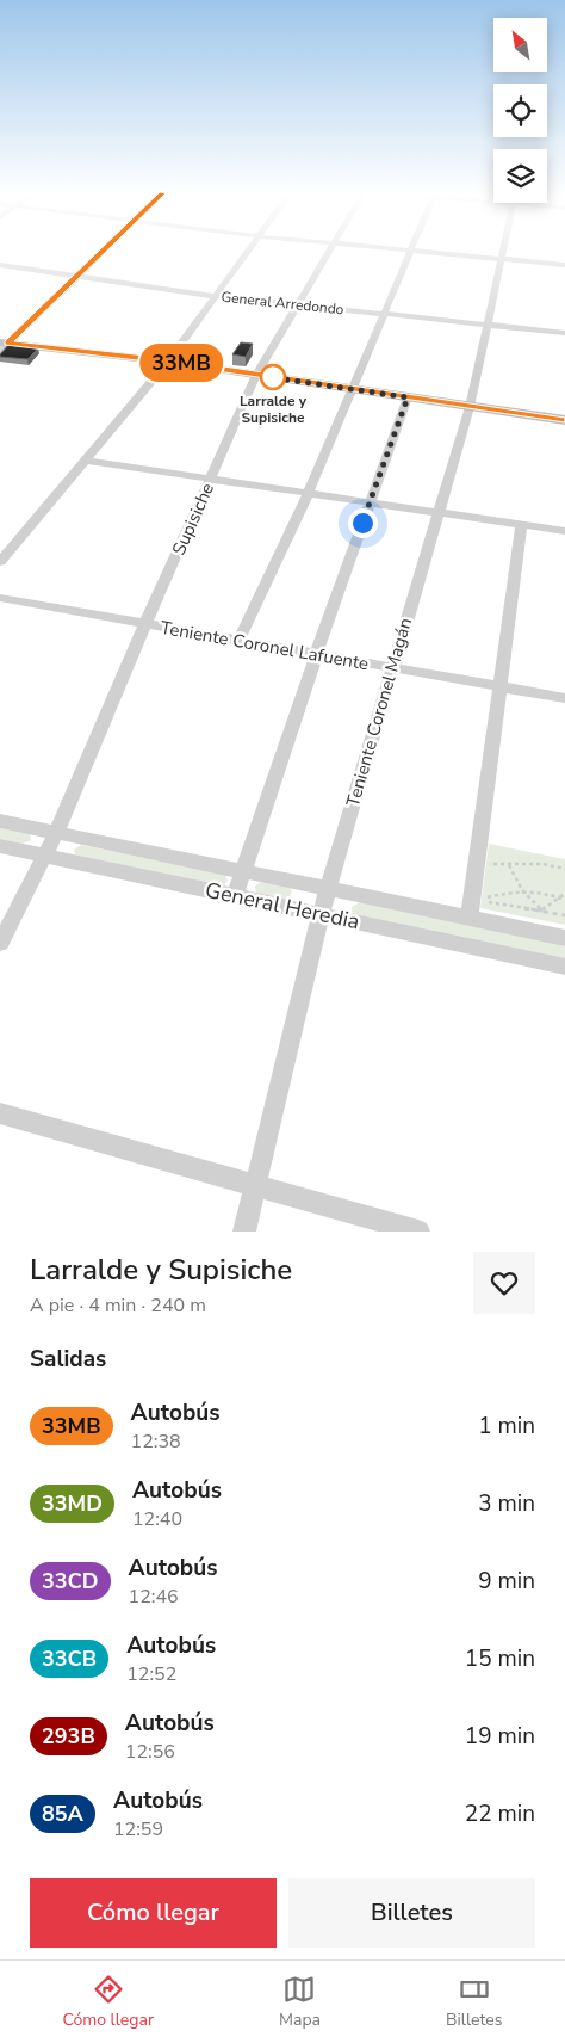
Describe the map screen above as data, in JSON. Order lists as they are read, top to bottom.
{
  "streets": {
    "street": [
      "General Arredondo",
      "Supisiche",
      "Teniente Coronel Lafuente",
      "Teniente Coronel Magán",
      "General Heredia"
    ]
  },
  "crossings": [
    ["General Arredondo", "Supisiche"],
    ["General Arredondo", "Teniente Coronel Magán"],
    ["Supisiche", "Teniente Coronel Lafuente"],
    ["Supisiche", "General Heredia"],
    ["Teniente Coronel Lafuente", "Teniente Coronel Magán"],
    ["Teniente Coronel Magán", "General Heredia"]
  ],
  "places": ["Larralde y Supisiche"],
  "lines": ["bus line 33MB"],
  "north": "top left",
  "page": {
    "on_map": "33MB",
    "heading": [
      ["Larralde y Supisiche", "A pie · 4 min · 240 m"],
      "Salidas"
    ],
    "list": [
      {
        "mark": "33MB",
        "name": "Autobús",
        "note": "12:38",
        "value": "1 min"
      },
      {
        "mark": "33MD",
        "name": "Autobús",
        "note": "12:40",
        "value": "3 min"
      },
      {
        "mark": "33CD",
        "name": "Autobús",
        "note": "12:46",
        "value": "9 min"
      },
      {
        "mark": "33CB",
        "name": "Autobús",
        "note": "12:52",
        "value": "15 min"
      },
      {
        "mark": "293B",
        "name": "Autobús",
        "note": "12:56",
        "value": "19 min"
      },
      {
        "mark": "85A",
        "name": "Autobús",
        "note": "12:59",
        "value": "22 min"
      }
    ],
    "buttons": ["Cómo llegar", "Billetes"],
    "tabs": ["Cómo llegar", "Mapa", "Billetes"]
  }
}
